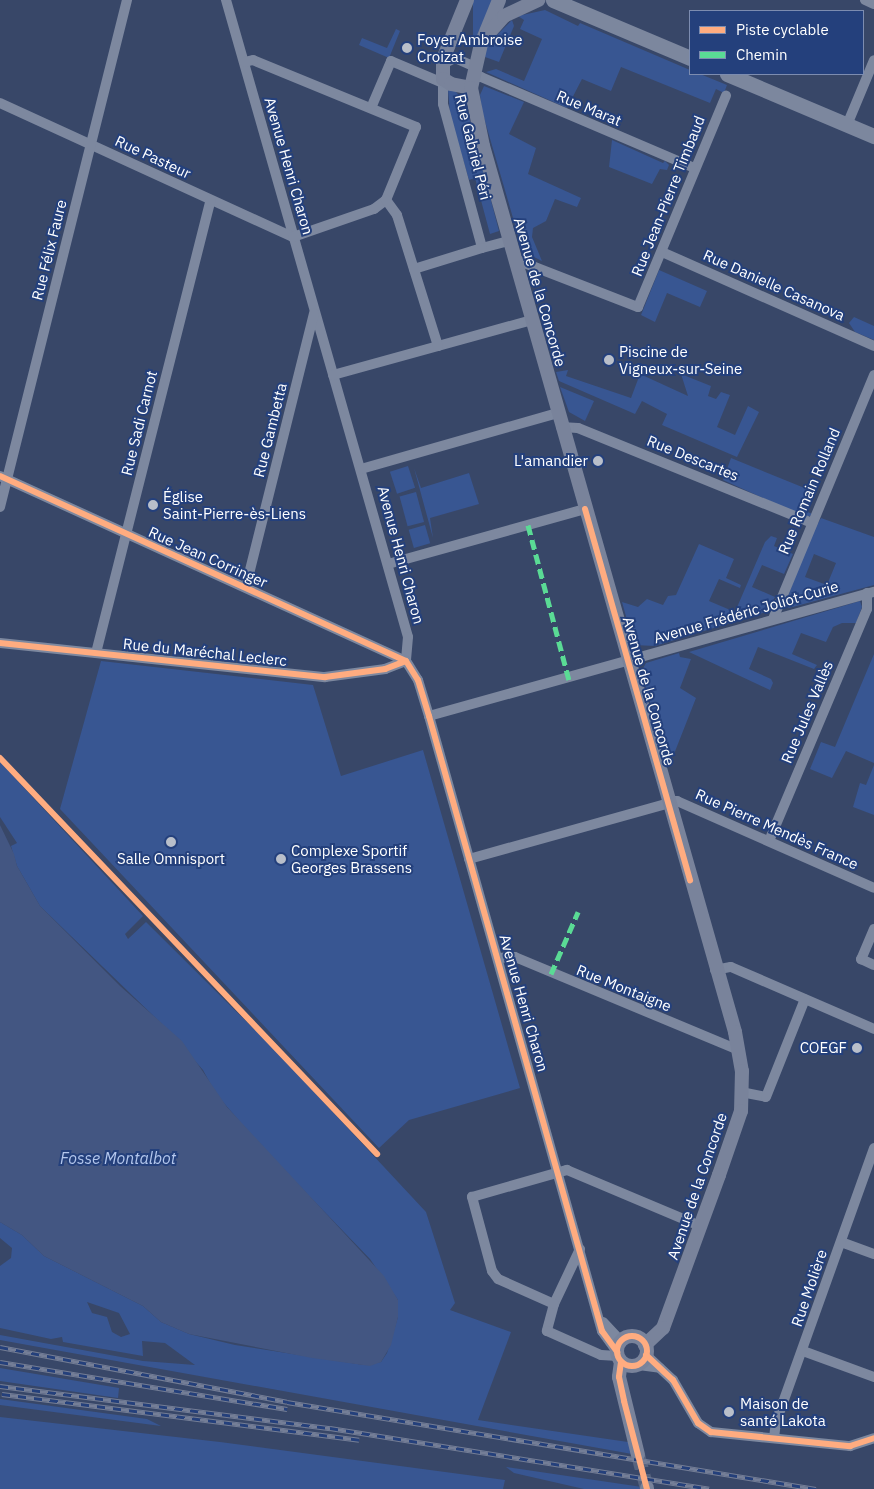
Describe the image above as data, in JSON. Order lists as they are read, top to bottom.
{
  "streets": {
    "street": [
      "Rue Marat",
      "Rue Gabriel Péri",
      "Rue Pasteur",
      "Avenue Henri Charon",
      "Rue Jean-Pierre Timbaud",
      "Rue Félix Faure",
      "Rue Danielle Casanova",
      "Avenue de la Concorde",
      "Rue Sadi Carnot",
      "Rue Gambetta",
      "Rue Descartes",
      "Rue Romain Rolland",
      "Rue Jean Corringer",
      "Avenue Frédéric Joliot-Curie",
      "Rue du Maréchal Leclerc",
      "Rue Jules Vallès",
      "Rue Pierre Mendès France",
      "Rue Montaigne",
      "Rue Molière"
    ]
  },
  "crossings": [
    ["Rue Marat", "Rue Gabriel Péri"],
    ["Rue Marat", "Rue Jean-Pierre Timbaud"],
    ["Rue Marat", "Avenue de la Concorde"],
    ["Rue Pasteur", "Avenue Henri Charon"],
    ["Rue Pasteur", "Rue Félix Faure"],
    ["Rue Pasteur", "Rue Sadi Carnot"],
    ["Avenue Henri Charon", "Rue Gambetta"],
    ["Avenue Henri Charon", "Rue Jean Corringer"],
    ["Avenue Henri Charon", "Avenue Frédéric Joliot-Curie"],
    ["Avenue Henri Charon", "Rue du Maréchal Leclerc"],
    ["Avenue Henri Charon", "Rue Montaigne"],
    ["Rue Jean-Pierre Timbaud", "Rue Danielle Casanova"],
    ["Rue Jean-Pierre Timbaud", "Avenue de la Concorde"],
    ["Rue Félix Faure", "Rue Jean Corringer"],
    ["Avenue de la Concorde", "Rue Descartes"],
    ["Avenue de la Concorde", "Avenue Frédéric Joliot-Curie"],
    ["Avenue de la Concorde", "Rue Pierre Mendès France"],
    ["Avenue de la Concorde", "Rue Montaigne"],
    ["Rue Sadi Carnot", "Rue Jean Corringer"],
    ["Rue Sadi Carnot", "Rue du Maréchal Leclerc"],
    ["Rue Gambetta", "Rue Jean Corringer"],
    ["Rue Descartes", "Rue Romain Rolland"],
    ["Rue Romain Rolland", "Avenue Frédéric Joliot-Curie"],
    ["Rue Jean Corringer", "Rue du Maréchal Leclerc"],
    ["Avenue Frédéric Joliot-Curie", "Rue Jules Vallès"],
    ["Rue Jules Vallès", "Rue Pierre Mendès France"]
  ],
  "water": ["Fosse Montalbot"],
  "places": [
    "Foyer Ambroise Croizat",
    "Piscine de Vigneux-sur-Seine",
    "L'amandier",
    "Église Saint-Pierre-ès-Liens",
    "Salle Omnisport",
    "Complexe Sportif Georges Brassens",
    "COEGF",
    "Maison de santé Lakota"
  ],
  "legend": ["Piste cyclable", "Chemin"]
}
